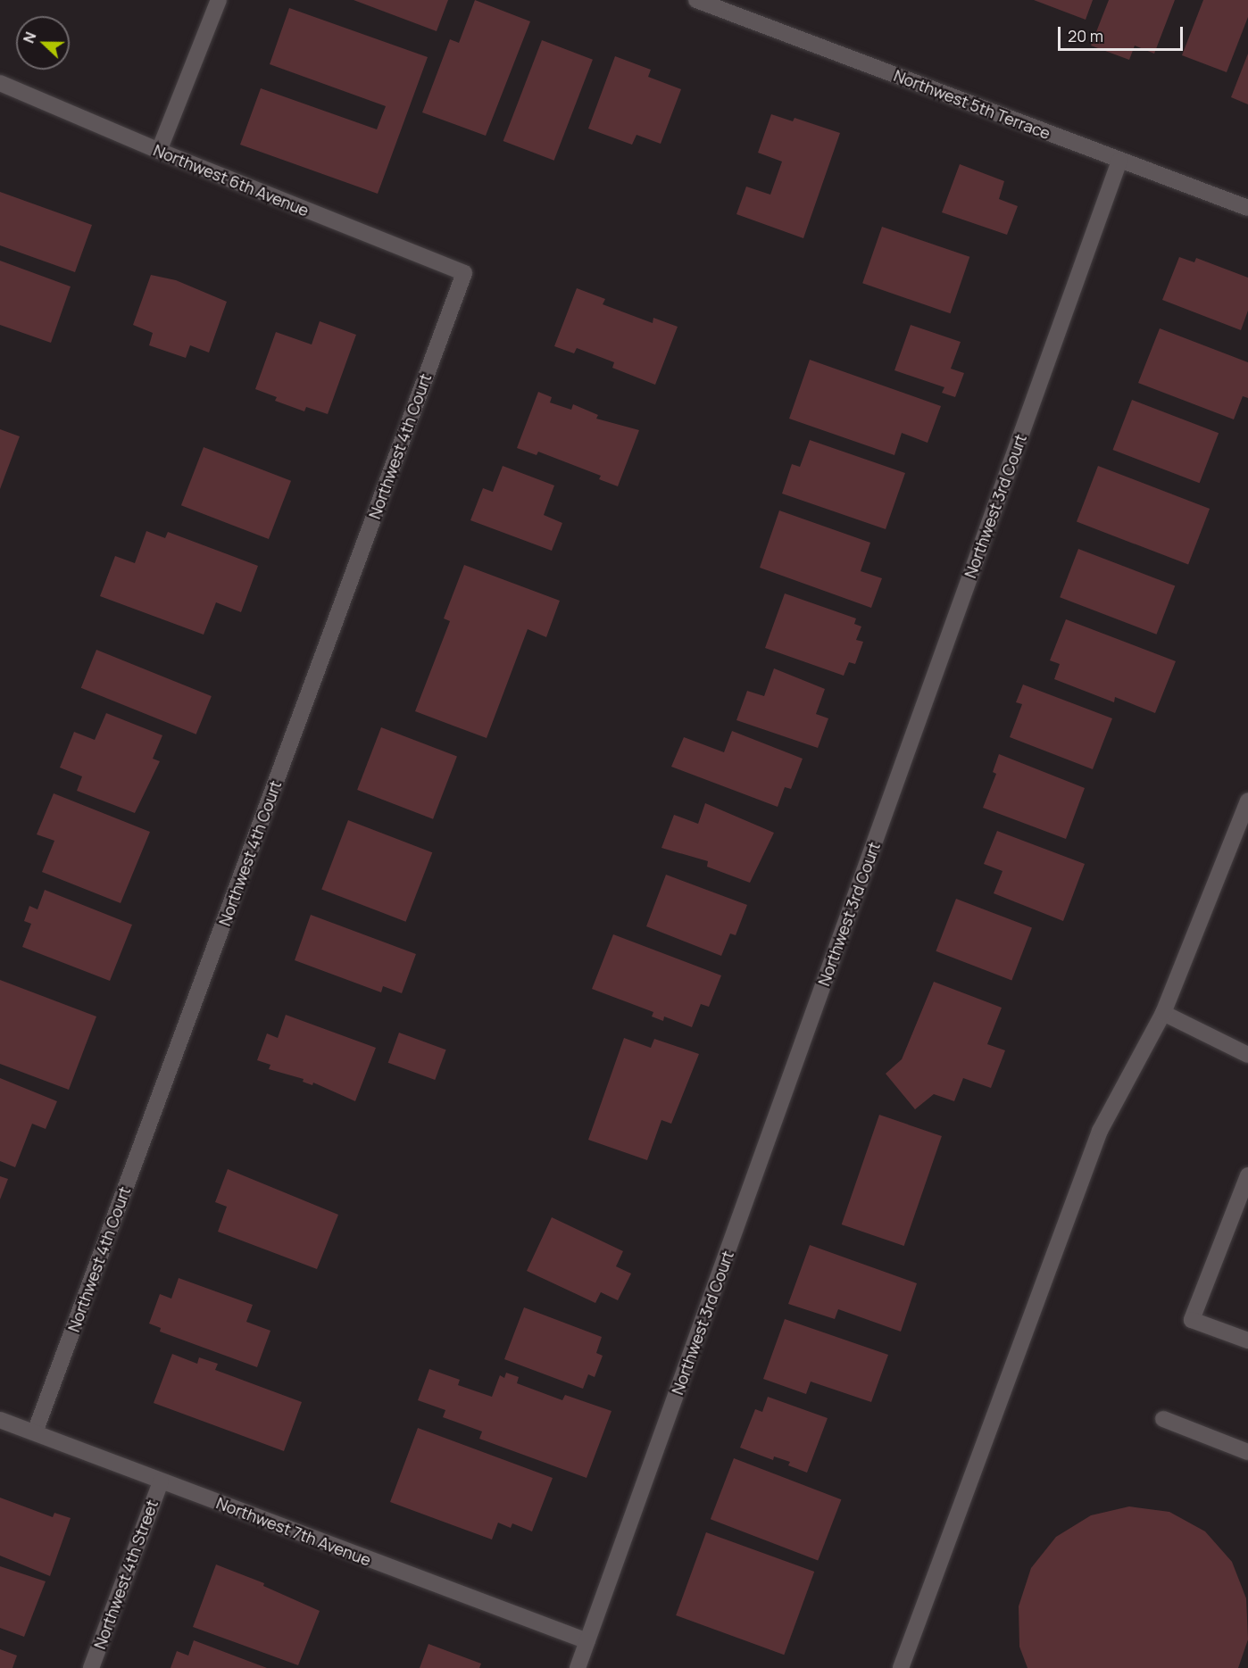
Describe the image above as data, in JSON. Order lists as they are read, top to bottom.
{
  "streets": {
    "street": [
      "Northwest 5th Terrace",
      "Northwest 6th Avenue",
      "Northwest 4th Court",
      "Northwest 3rd Court",
      "Northwest 7th Avenue",
      "Northwest 4th Street"
    ]
  },
  "crossings": [
    ["Northwest 5th Terrace", "Northwest 3rd Court"],
    ["Northwest 6th Avenue", "Northwest 4th Court"],
    ["Northwest 4th Court", "Northwest 7th Avenue"],
    ["Northwest 3rd Court", "Northwest 7th Avenue"],
    ["Northwest 7th Avenue", "Northwest 4th Street"]
  ],
  "scale_bar": "20 m",
  "north": "left"
}
